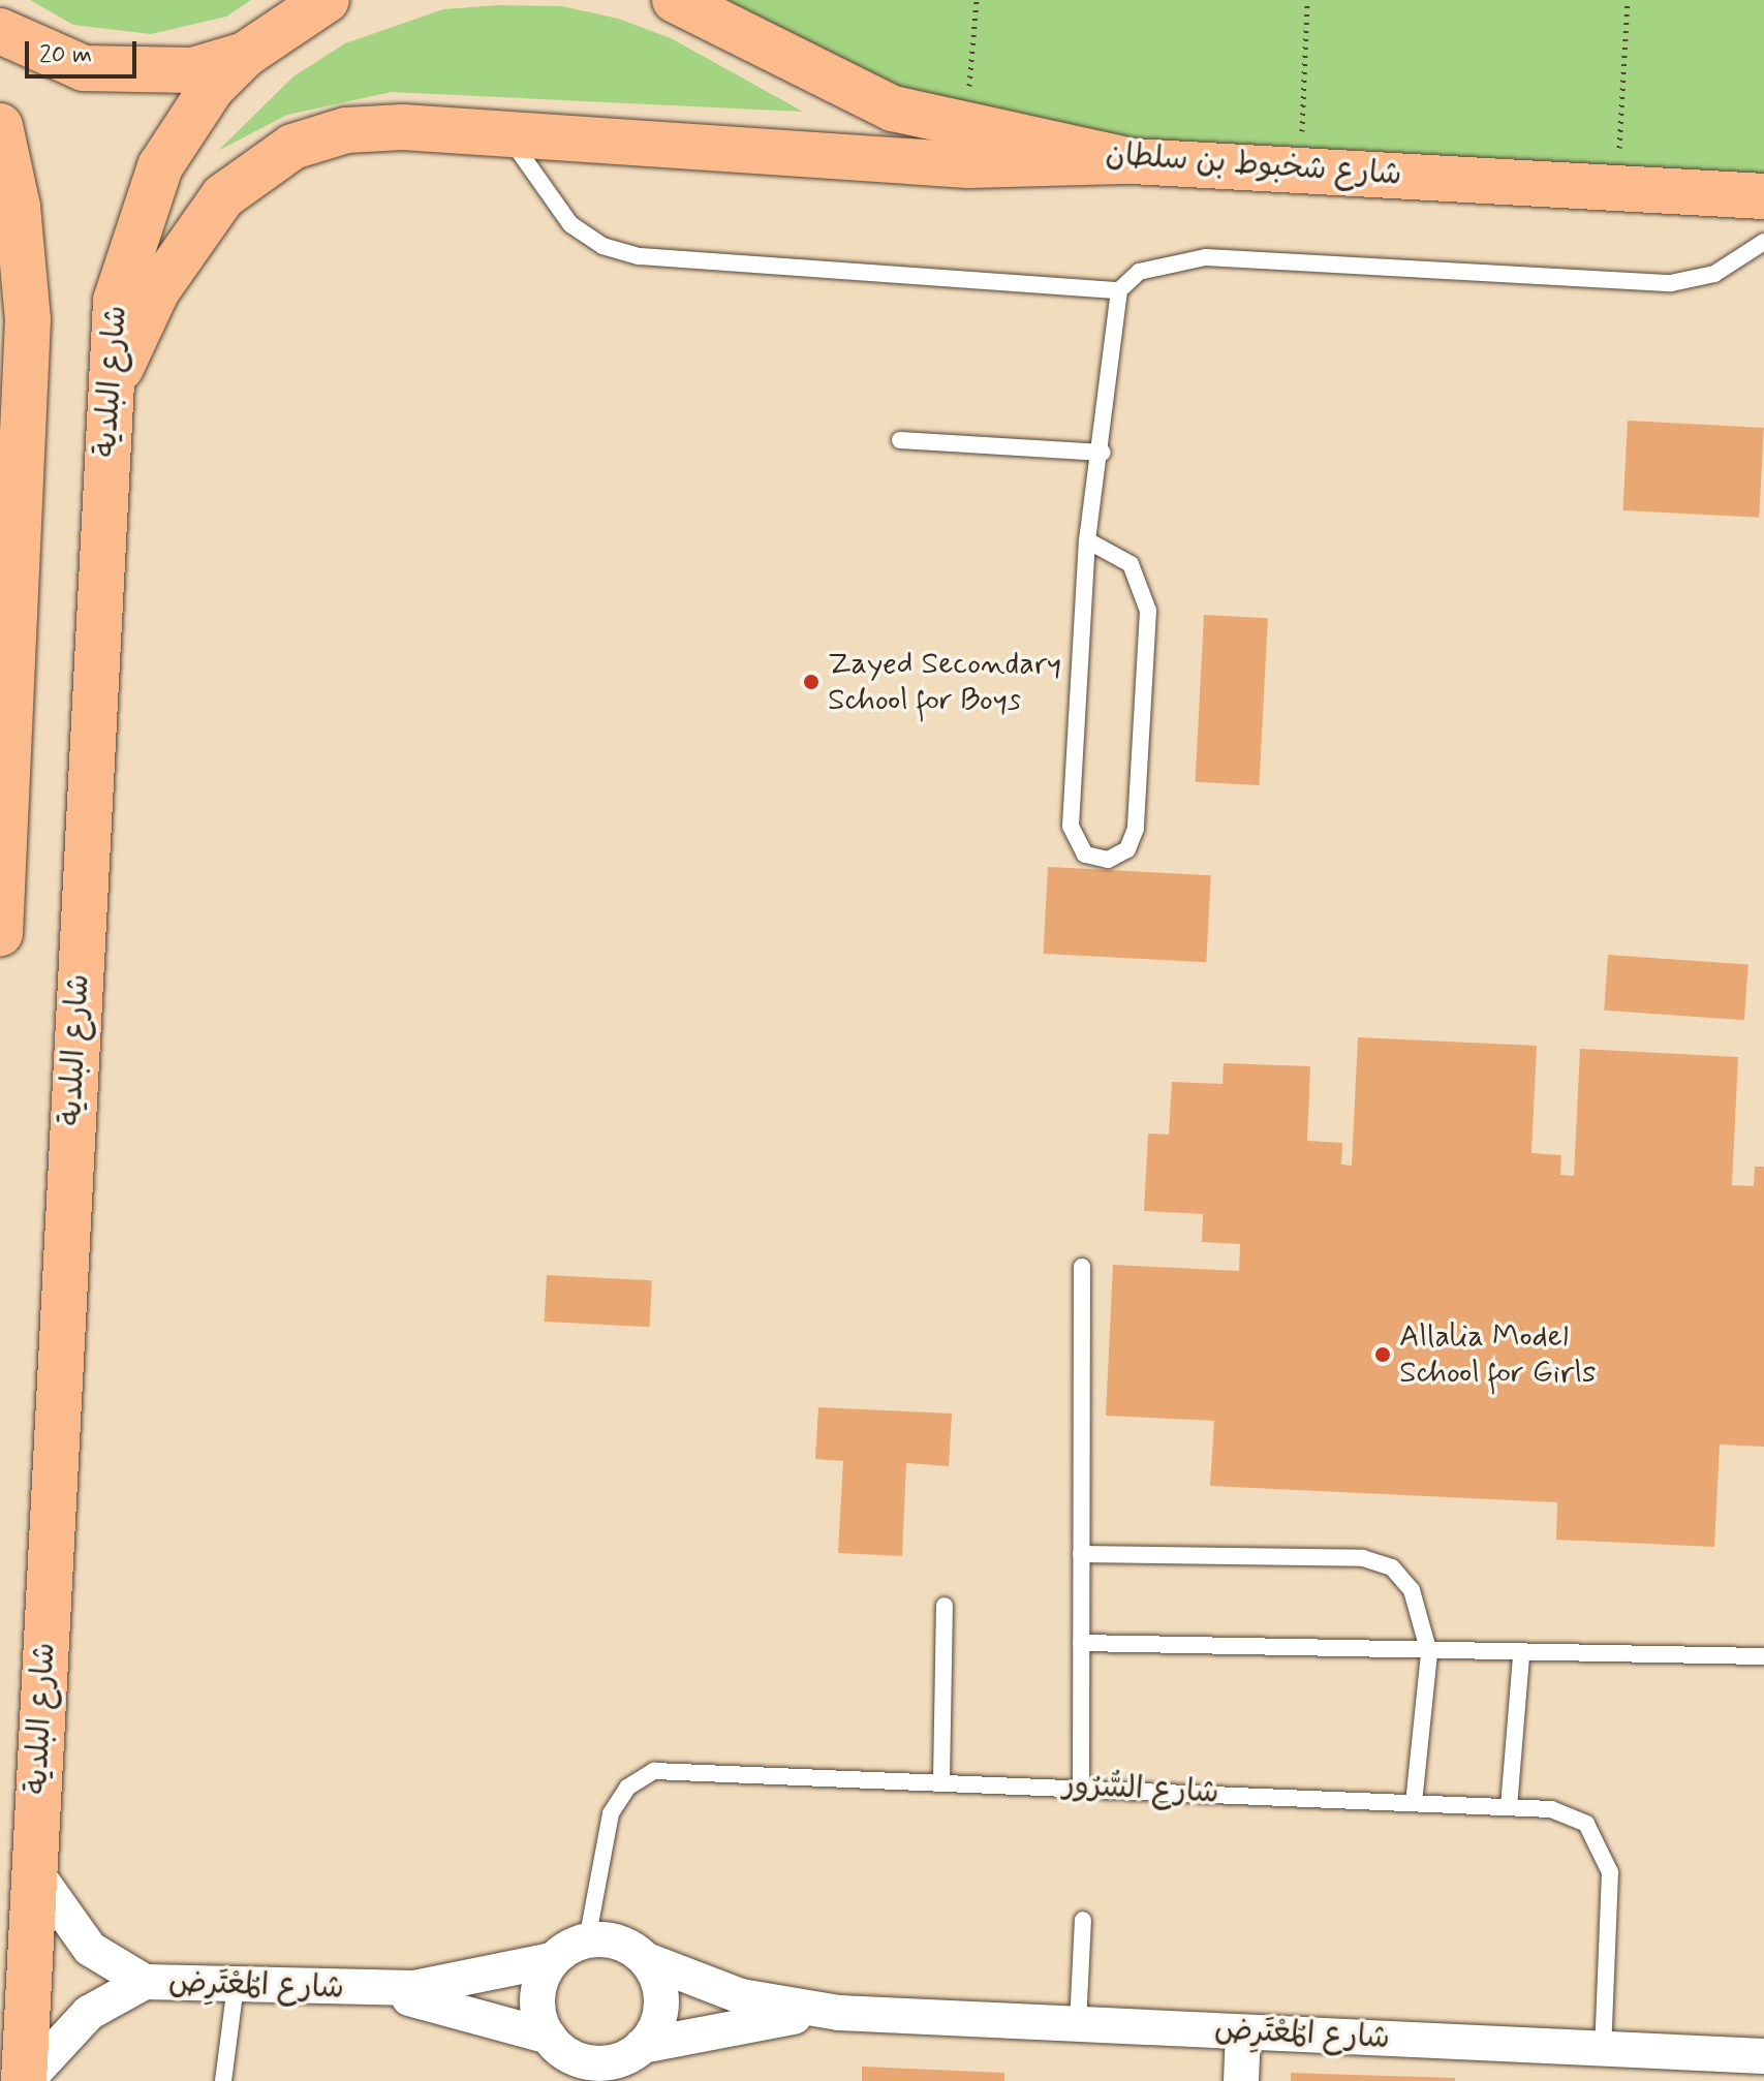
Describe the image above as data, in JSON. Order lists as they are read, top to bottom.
{
  "streets": {
    "main road": ["شارع شخبوط بن سلطان", "شارع البلدية"],
    "street": ["شارع المُعْتَرِض"],
    "lane": ["شارع السُّرُور"]
  },
  "crossings": [
    ["شارع البلدية", "شارع المُعْتَرِض"],
    ["شارع السُّرُور", "شارع المُعْتَرِض"]
  ],
  "places": ["Zayed Secondary School for Boys", "Allalia Model School for Girls"],
  "scale_bar": "20 m"
}
